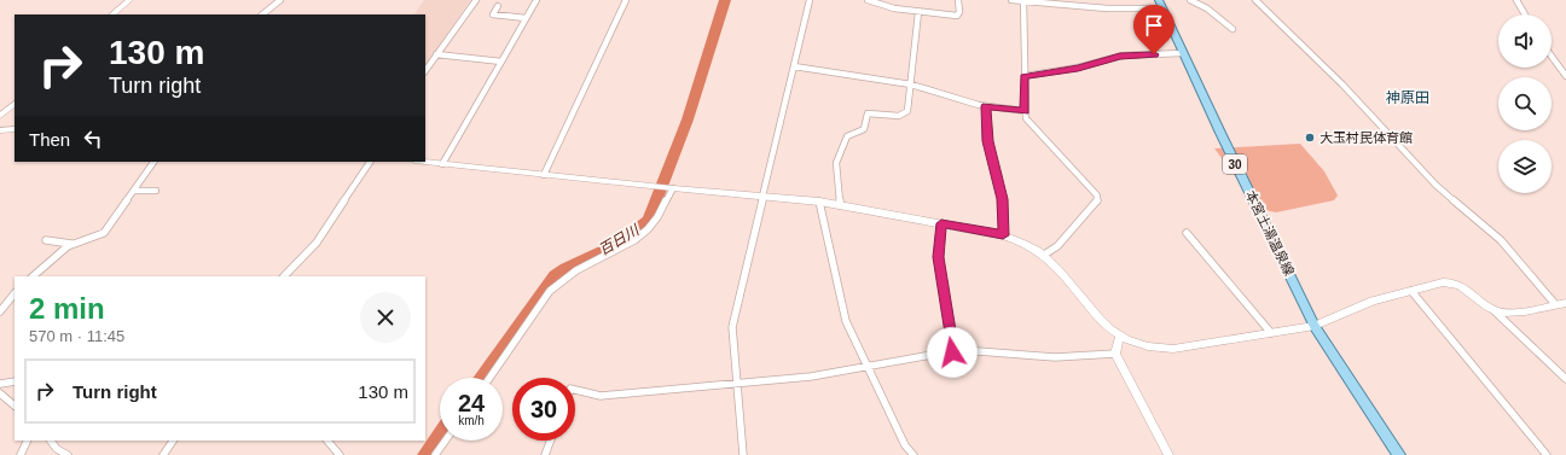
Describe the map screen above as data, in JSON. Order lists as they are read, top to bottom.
{
  "streets": {
    "main road": ["30", "本宮土湯温泉線"]
  },
  "districts": ["神原田"],
  "water": ["百日川"],
  "places": ["大玉村民体育館"],
  "page": {
    "turn": ["130 m", "Turn right"],
    "then": "Then",
    "heading": ["2 min", "570 m · 11:45"],
    "list": [
      {
        "name": "Turn right",
        "value": "130 m"
      }
    ],
    "speed": "24 km/h",
    "limit": "30"
  }
}
